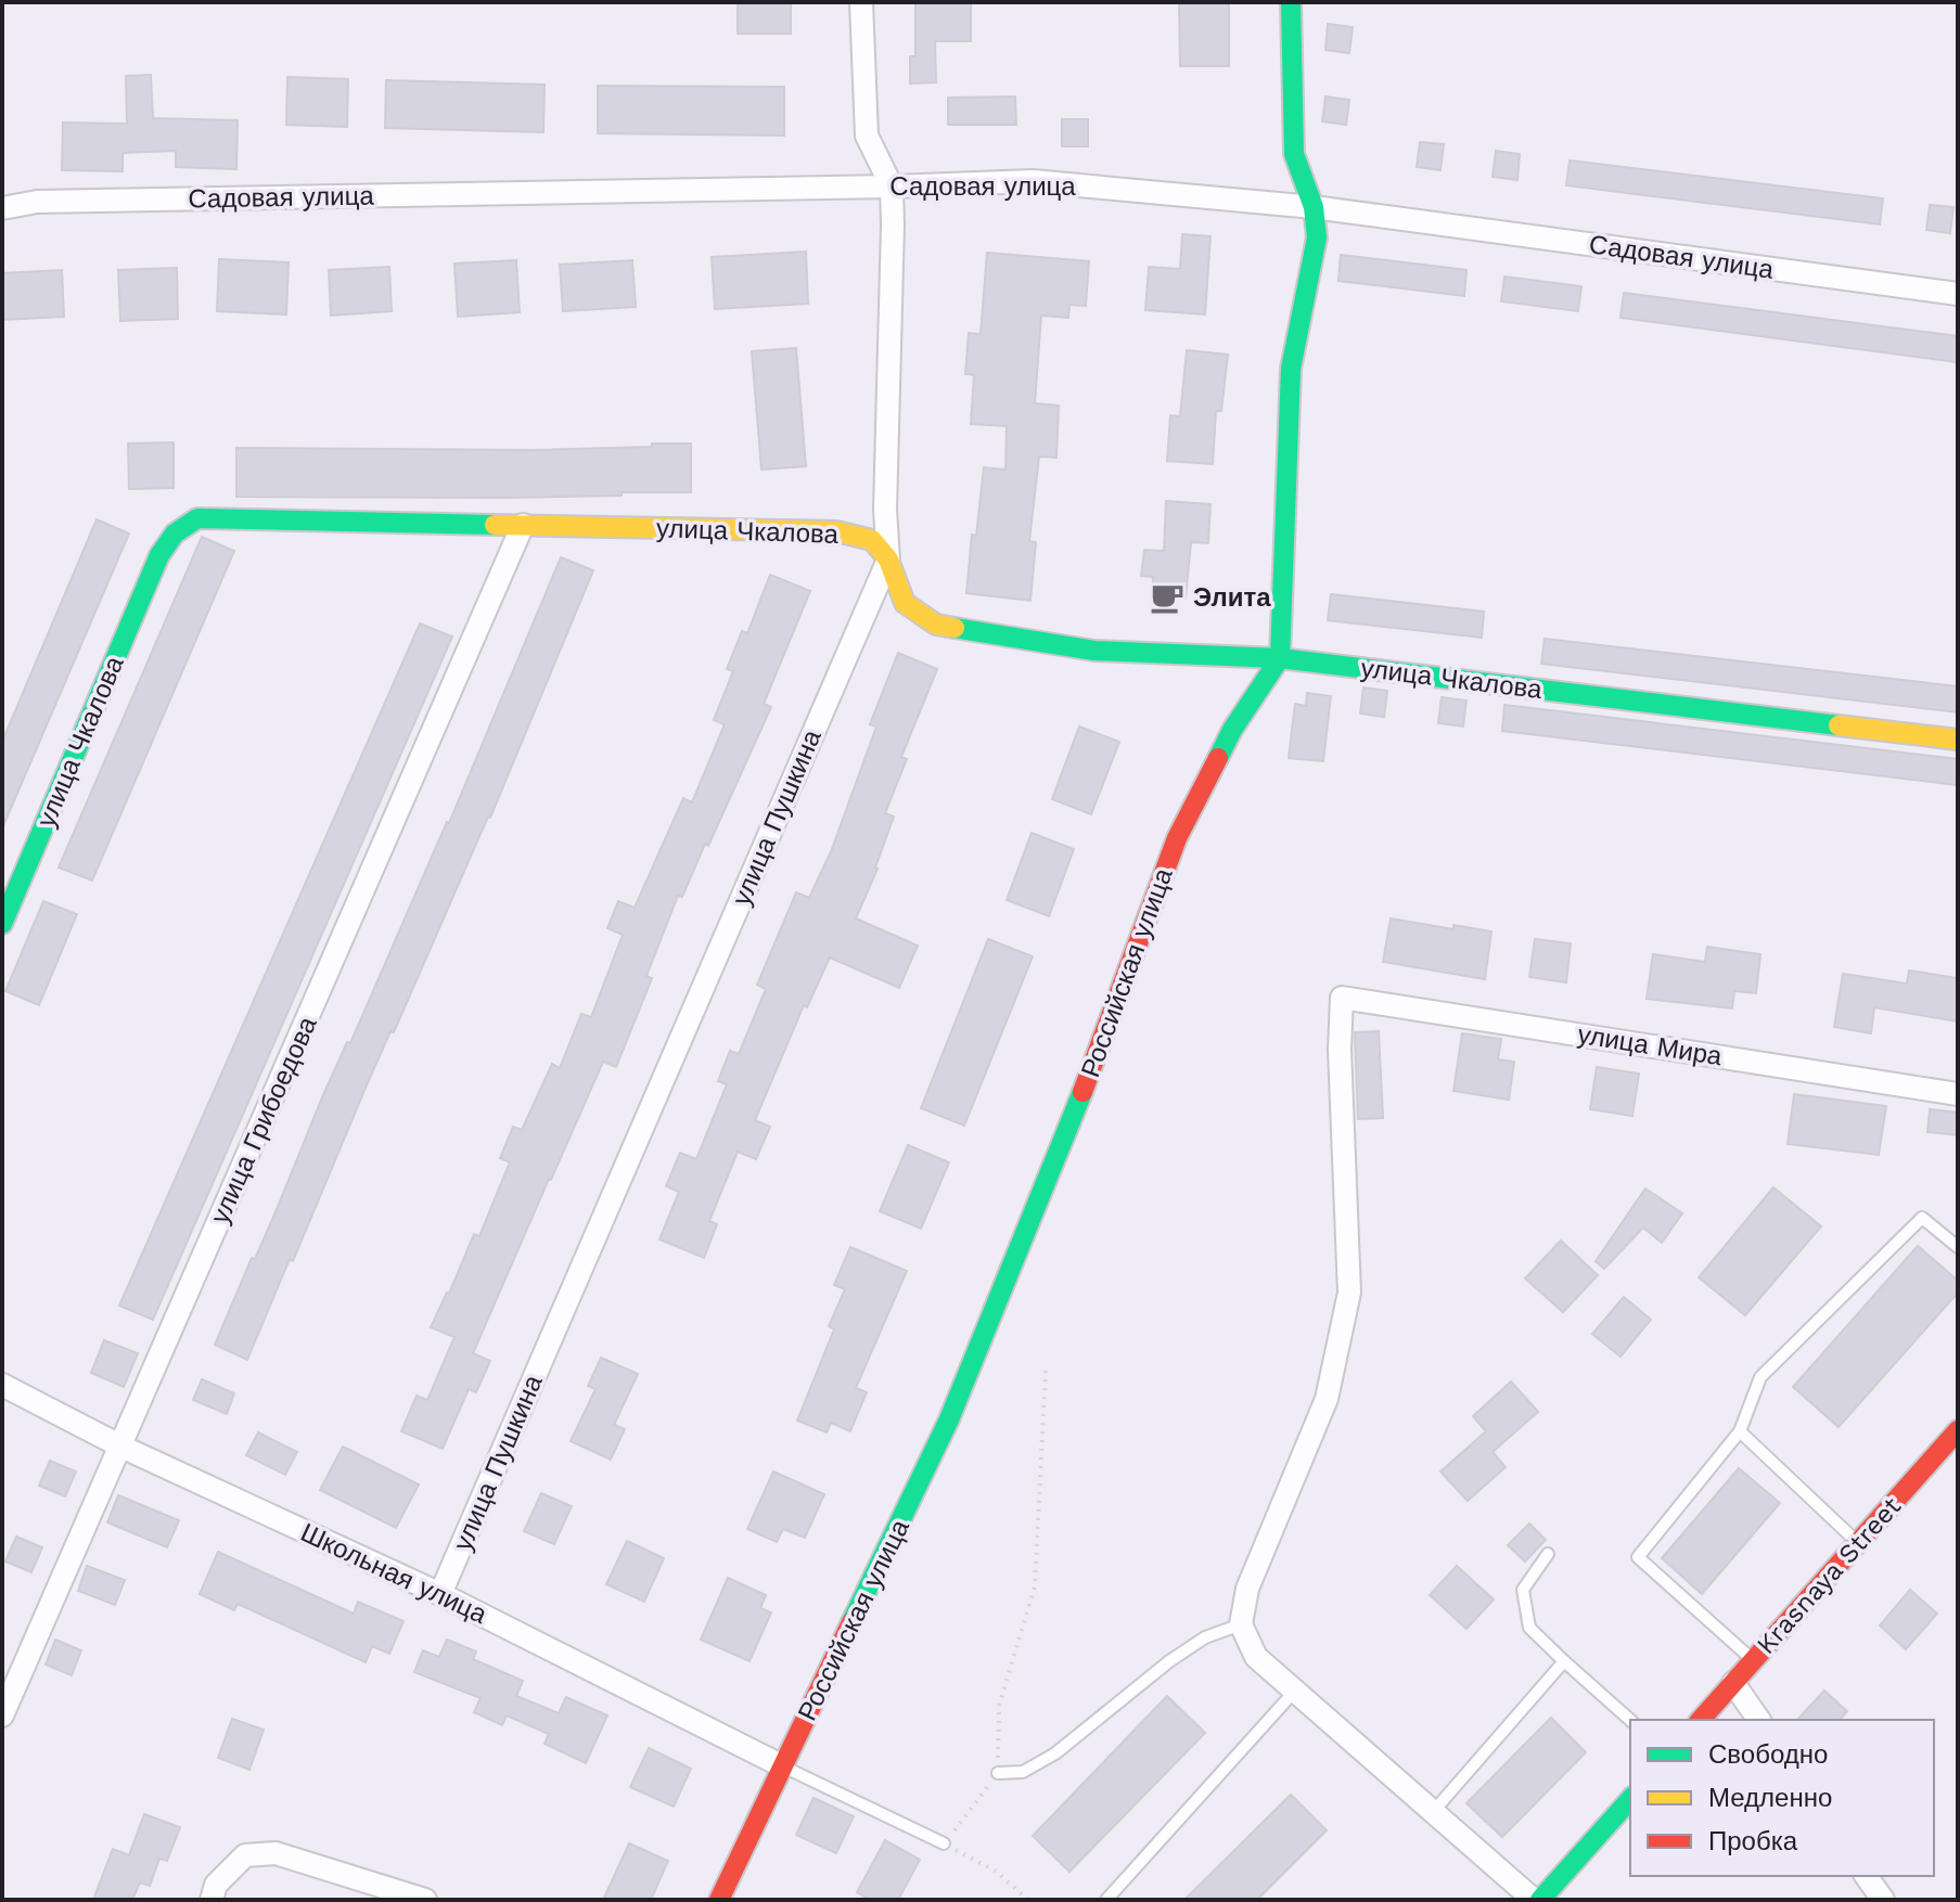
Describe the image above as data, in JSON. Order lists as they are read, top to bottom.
{
  "streets": {
    "street": [
      "Садовая улица",
      "улица Чкалова",
      "улица Пушкина",
      "Российская улица",
      "улица Мира",
      "улица Грибоедова",
      "Школьная улица",
      "Krasnaya Street"
    ]
  },
  "crossings": [
    ["Садовая улица", "улица Пушкина"],
    ["улица Чкалова", "улица Пушкина"],
    ["улица Чкалова", "Российская улица"],
    ["улица Чкалова", "улица Грибоедова"],
    ["улица Пушкина", "Школьная улица"],
    ["Российская улица", "Школьная улица"],
    ["улица Грибоедова", "Школьная улица"]
  ],
  "places": {
    "cafe": ["Элита"]
  },
  "legend": ["Свободно", "Медленно", "Пробка"]
}
